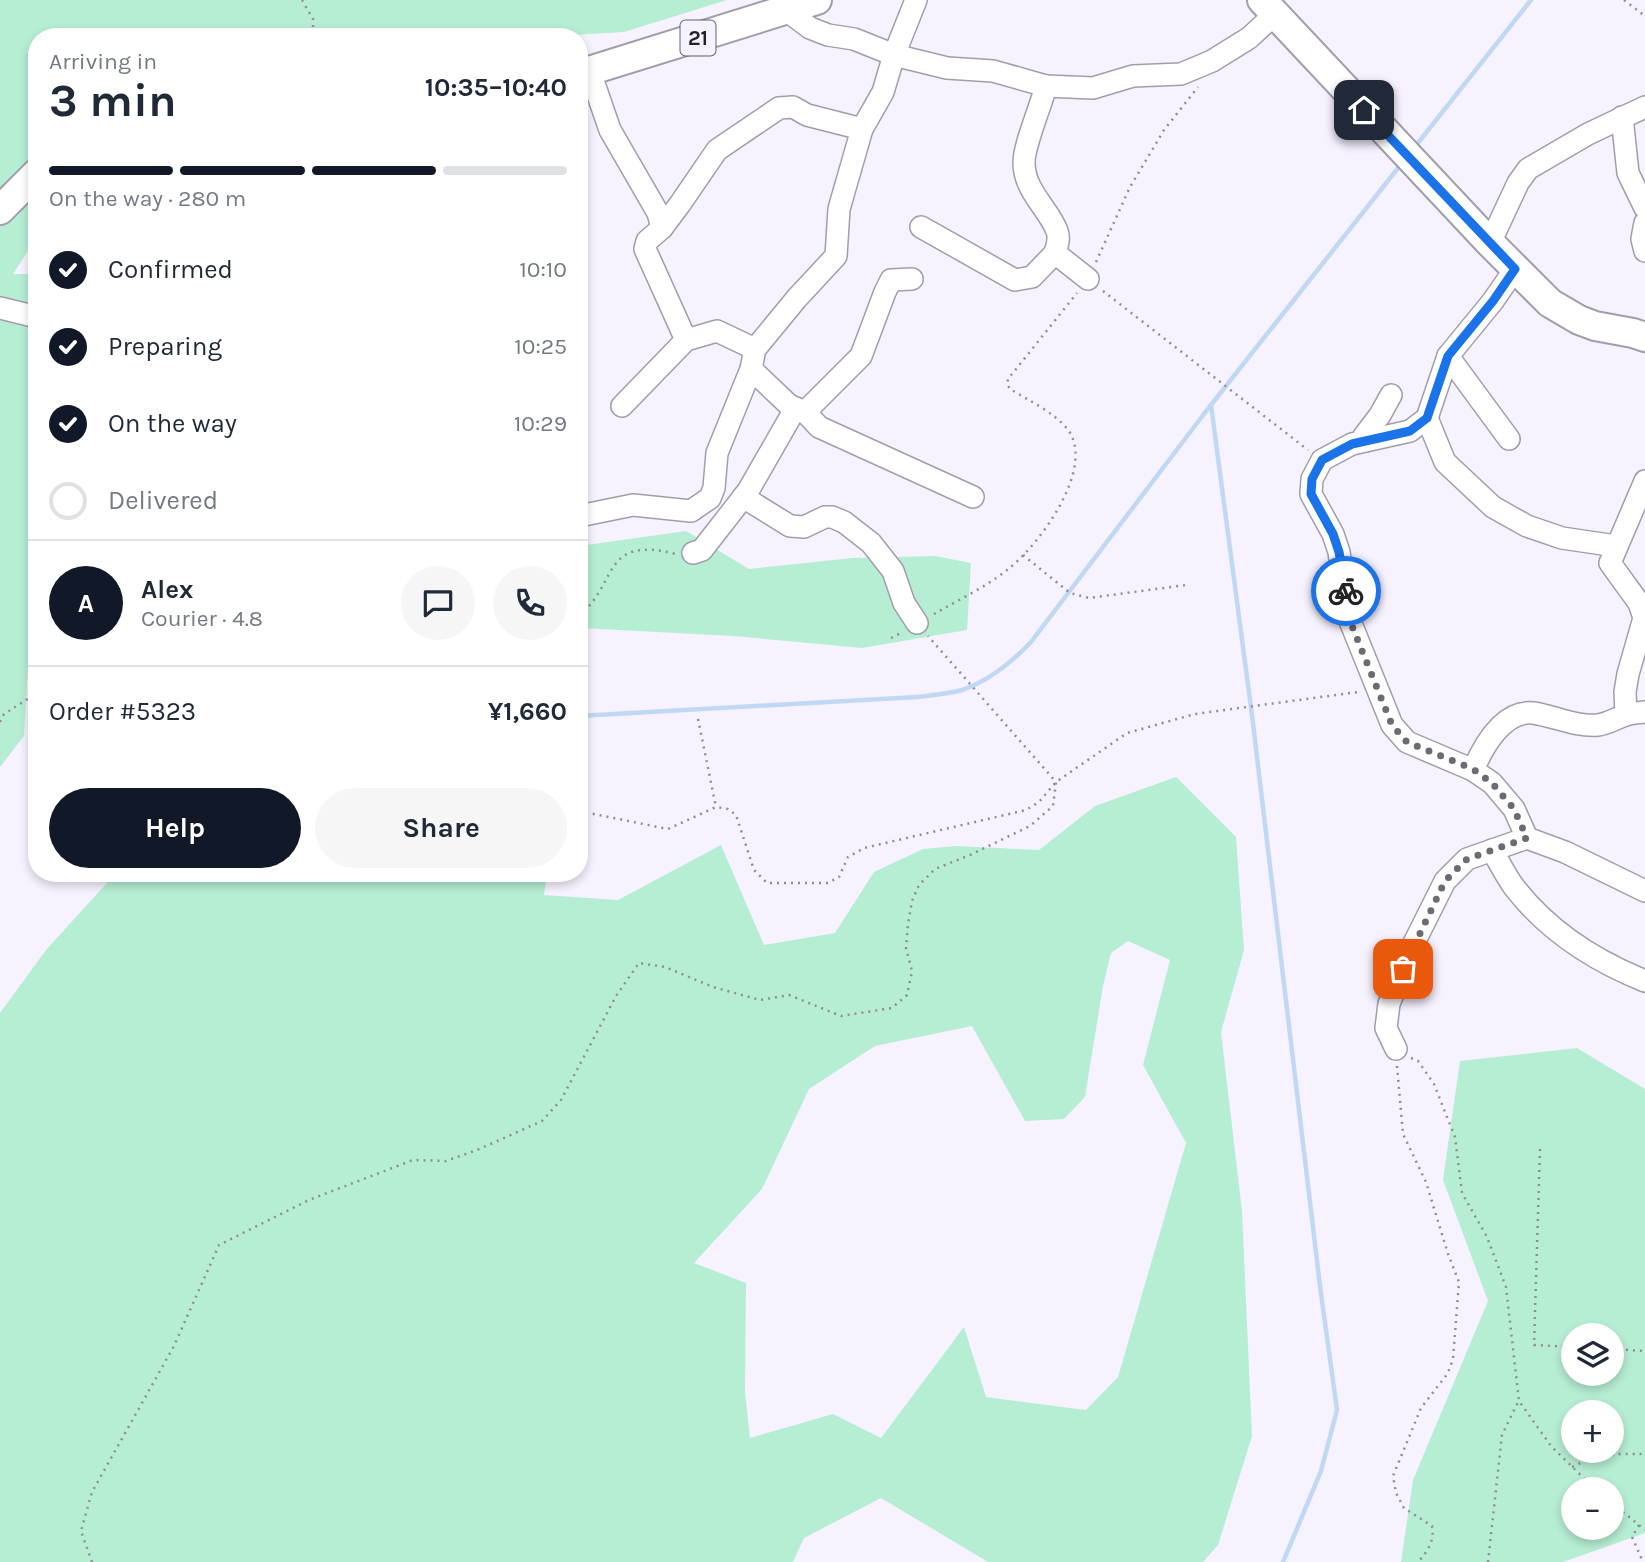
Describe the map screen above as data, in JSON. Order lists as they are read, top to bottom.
{
  "streets": {
    "main road": ["21"]
  },
  "page": {
    "heading": ["3 min", "Arriving in", "10:35–10:40"],
    "panel": [
      "Alex",
      "Courier · 4.8",
      "Order #5323",
      "¥1,660"
    ],
    "bar": "On the way · 280 m",
    "list": [
      ["Confirmed", "10:10"],
      ["Preparing", "10:25"],
      ["On the way", "10:29"],
      "Delivered"
    ],
    "round": "A",
    "buttons": ["Help", "Share"],
    "map_buttons": ["+", "−"]
  }
}
